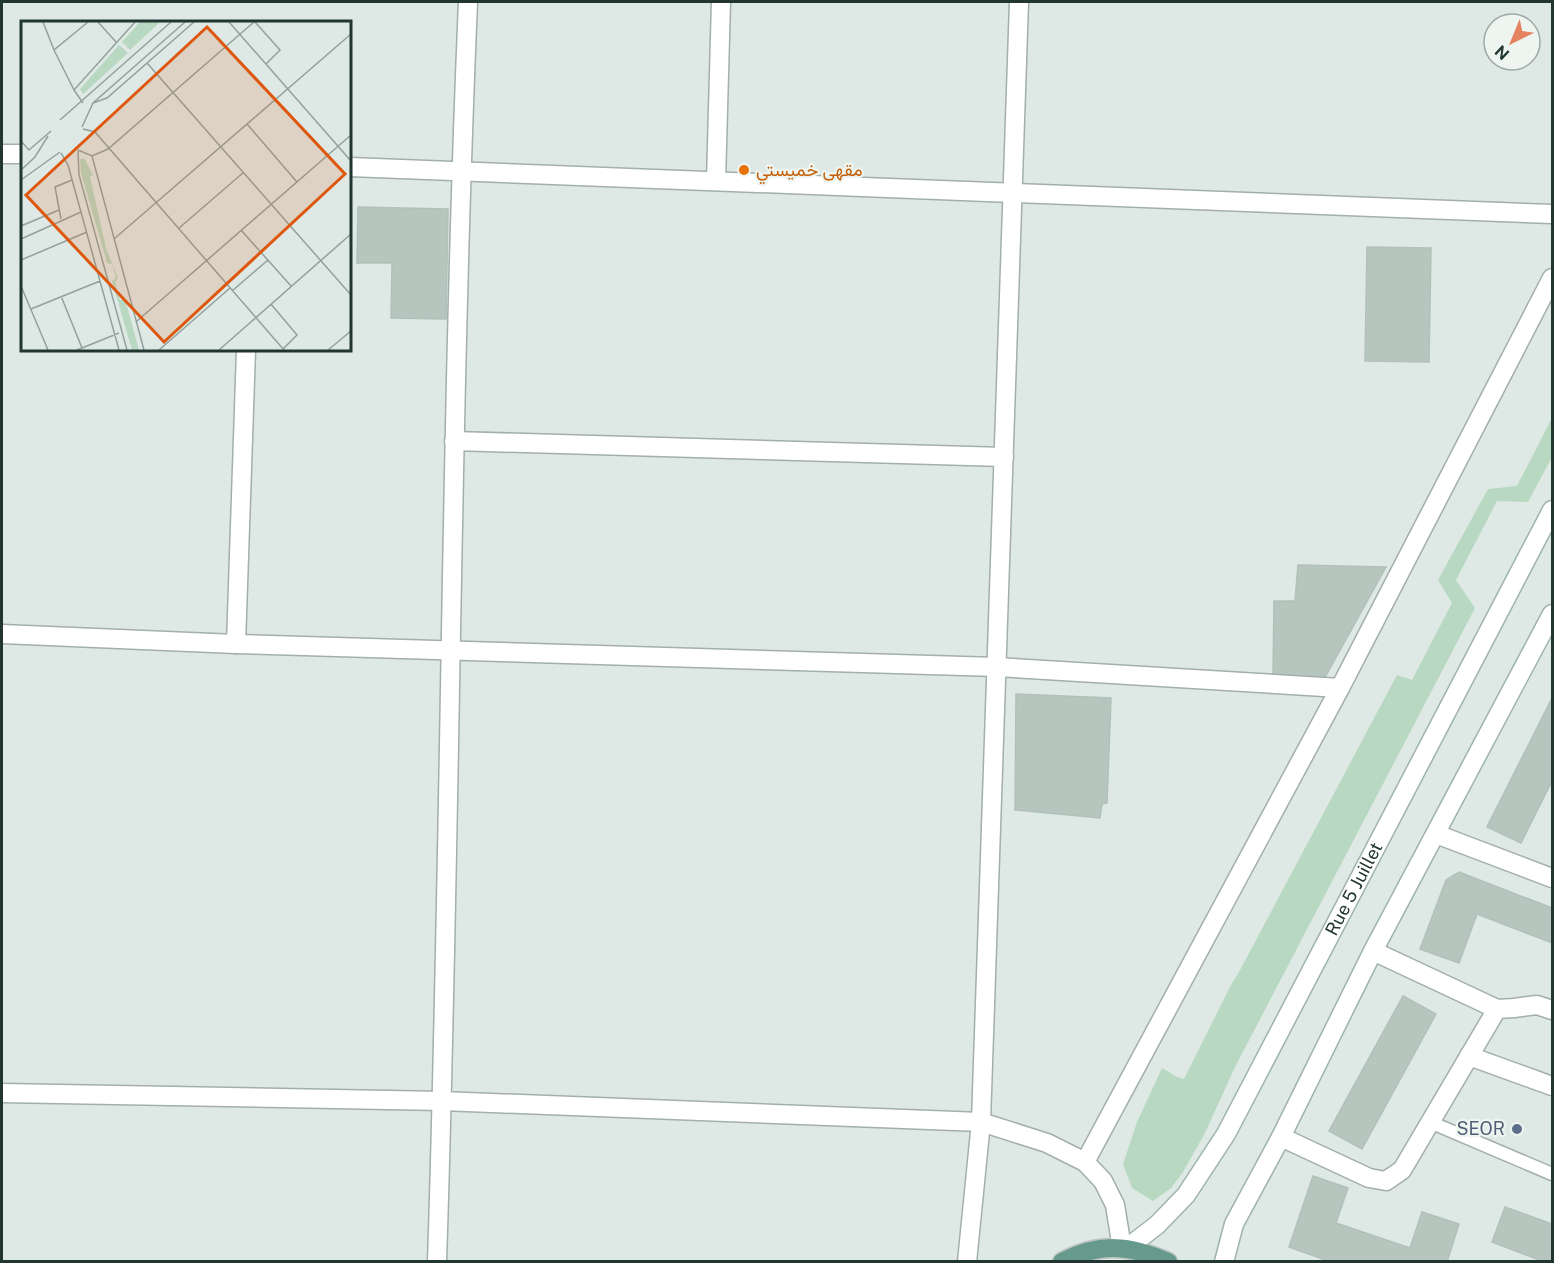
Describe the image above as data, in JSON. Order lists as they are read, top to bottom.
{
  "streets": {
    "street": ["Rue 5 Juillet"]
  },
  "places": ["مقهى خميستي", "SEOR"],
  "north": "bottom left"
}
